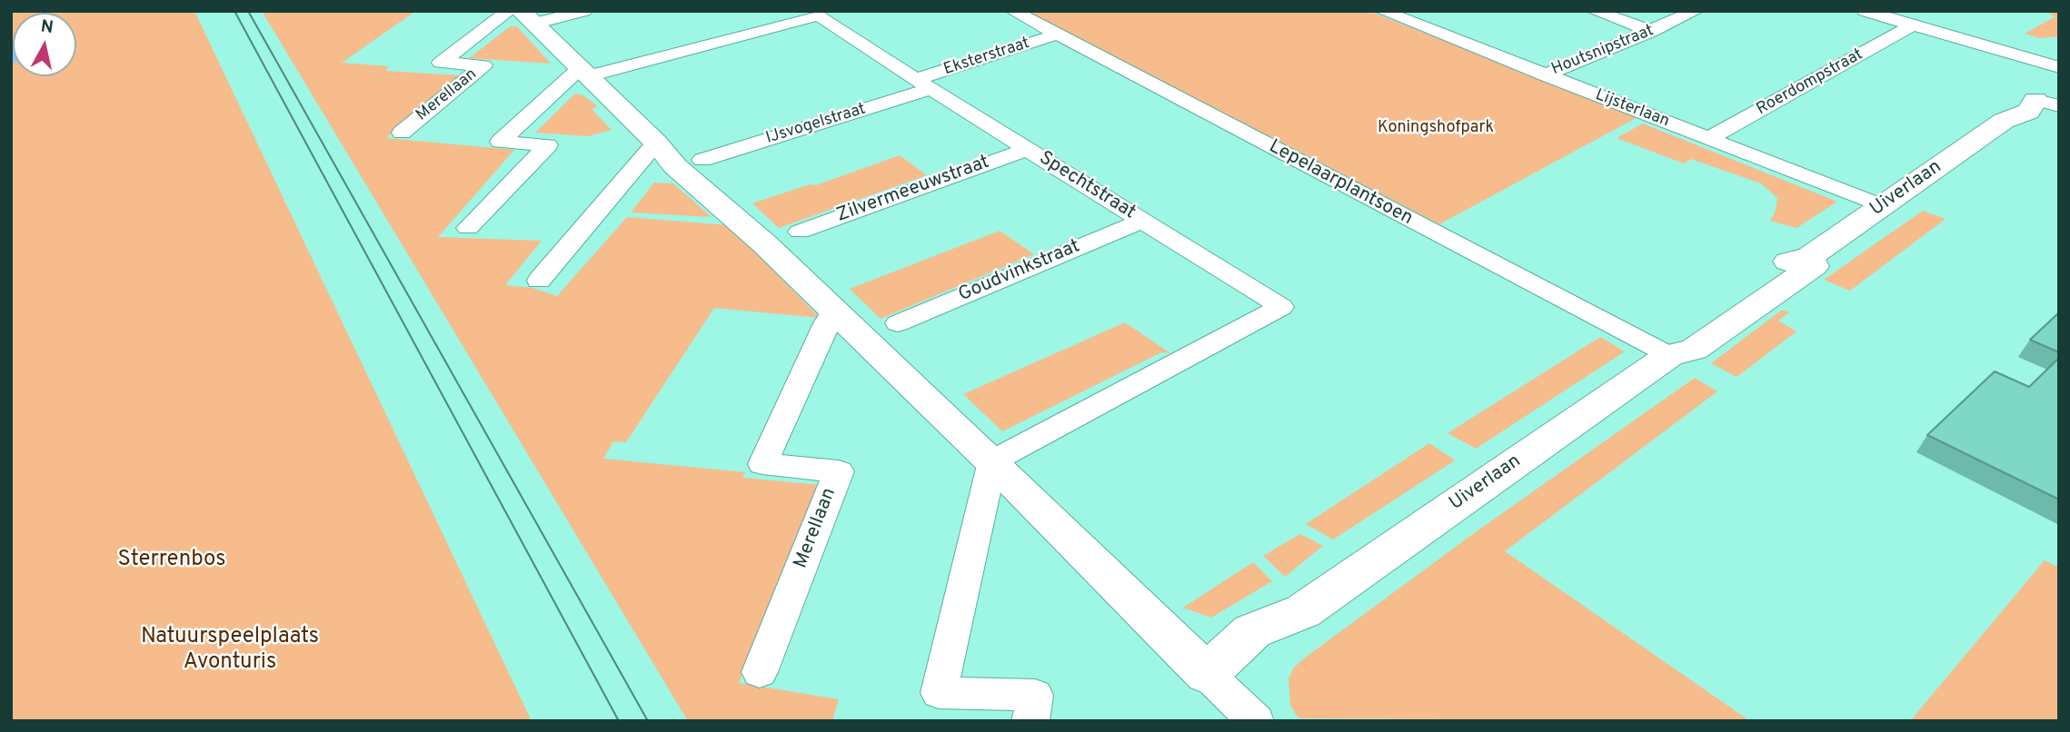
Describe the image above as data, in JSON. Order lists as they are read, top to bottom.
{
  "streets": {
    "street": [
      "Houtsnipstraat",
      "Eksterstraat",
      "Roerdompstraat",
      "Merellaan",
      "Lijsterlaan",
      "IJsvogelstraat",
      "Lepelaarplantsoen",
      "Spechtstraat",
      "Uiverlaan",
      "Zilvermeeuwstraat",
      "Goudvinkstraat"
    ]
  },
  "crossings": [
    ["Houtsnipstraat", "Lijsterlaan"],
    ["Eksterstraat", "IJsvogelstraat"],
    ["Eksterstraat", "Lepelaarplantsoen"],
    ["Eksterstraat", "Spechtstraat"],
    ["Roerdompstraat", "Lijsterlaan"],
    ["Lijsterlaan", "Uiverlaan"],
    ["IJsvogelstraat", "Spechtstraat"],
    ["Lepelaarplantsoen", "Uiverlaan"],
    ["Spechtstraat", "Zilvermeeuwstraat"],
    ["Spechtstraat", "Goudvinkstraat"]
  ],
  "parks": ["Koningshofpark", "Sterrenbos", "Natuurspeelplaats Avonturis"],
  "north": "top"
}
